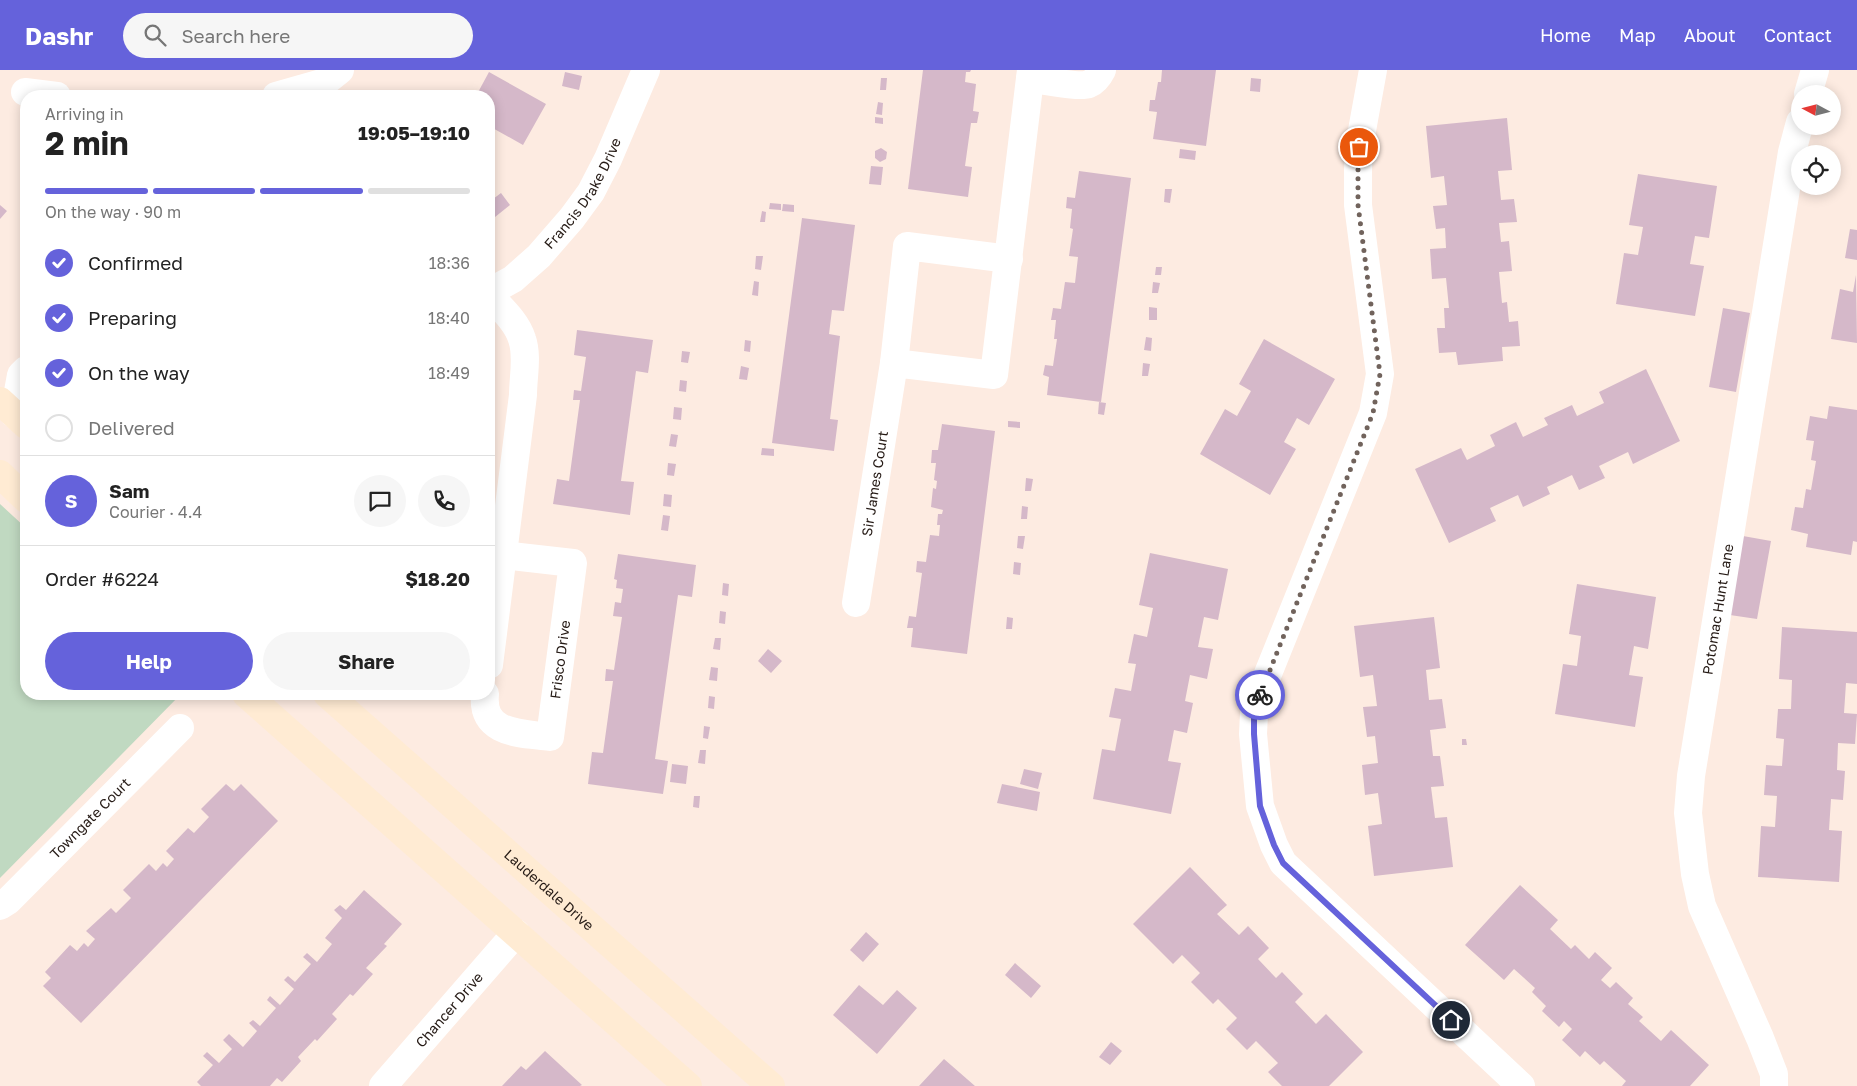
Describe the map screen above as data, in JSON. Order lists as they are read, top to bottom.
{
  "streets": {
    "main road": ["Lauderdale Drive"],
    "street": [
      "Francis Drake Drive",
      "Sir James Court",
      "Potomac Hunt Lane",
      "Frisco Drive",
      "Towngate Court",
      "Chancer Drive"
    ]
  },
  "north": "left",
  "page": {
    "header": "Dashr",
    "search": "Search here",
    "nav": [
      "Home",
      "Map",
      "About",
      "Contact"
    ],
    "heading": ["2 min", "Arriving in", "19:05–19:10"],
    "panel": [
      "Sam",
      "Courier · 4.4",
      "Order #6224",
      "$18.20"
    ],
    "bar": "On the way · 90 m",
    "list": [
      ["Confirmed", "18:36"],
      ["Preparing", "18:40"],
      ["On the way", "18:49"],
      "Delivered"
    ],
    "round": "S",
    "buttons": ["Help", "Share"]
  }
}
